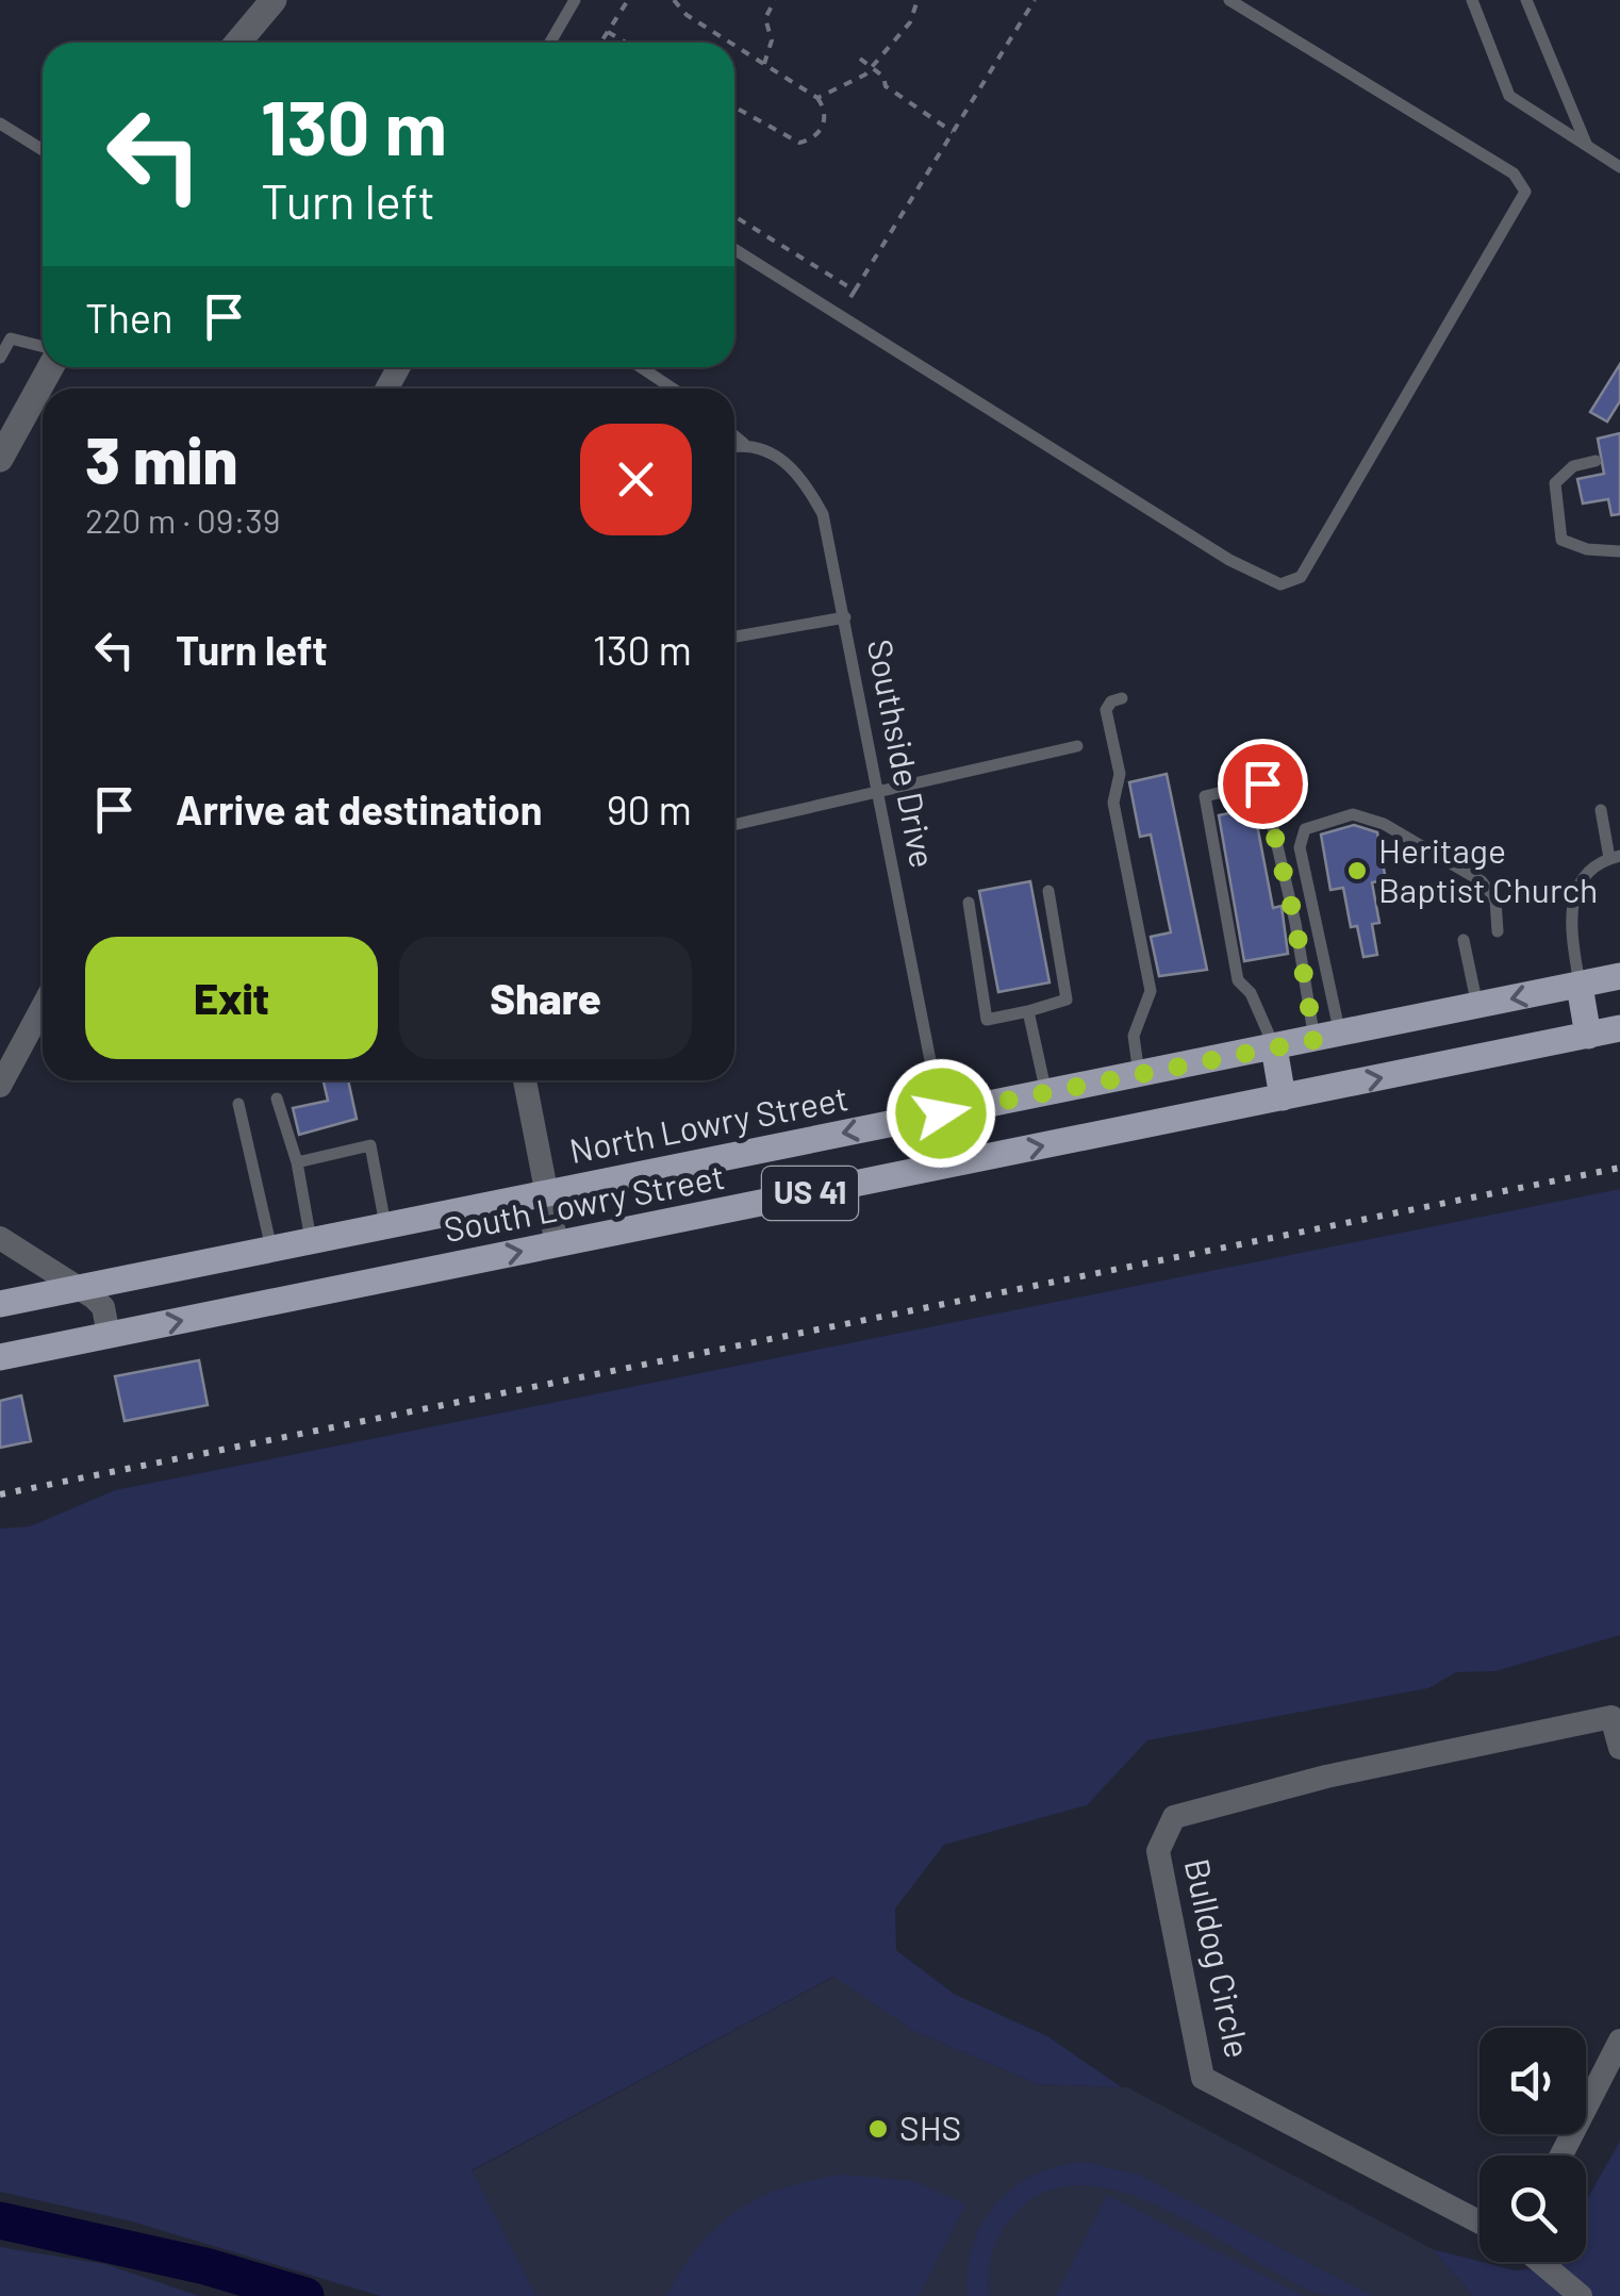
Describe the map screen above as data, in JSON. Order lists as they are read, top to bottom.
{
  "streets": {
    "main road": ["North Lowry Street", "US 41", "South Lowry Street"],
    "street": ["Bulldog Circle"],
    "lane": ["Southside Drive"]
  },
  "crossings": [
    ["Southside Drive", "North Lowry Street"]
  ],
  "one_way": ["South Lowry Street"],
  "places": ["Heritage Baptist Church", "SHS"],
  "page": {
    "turn": ["130 m", "Turn left"],
    "then": "Then",
    "heading": ["3 min", "220 m · 09:39"],
    "list": [
      {
        "name": "Turn left",
        "value": "130 m"
      },
      {
        "name": "Arrive at destination",
        "value": "90 m"
      }
    ],
    "buttons": ["Exit", "Share"]
  }
}
